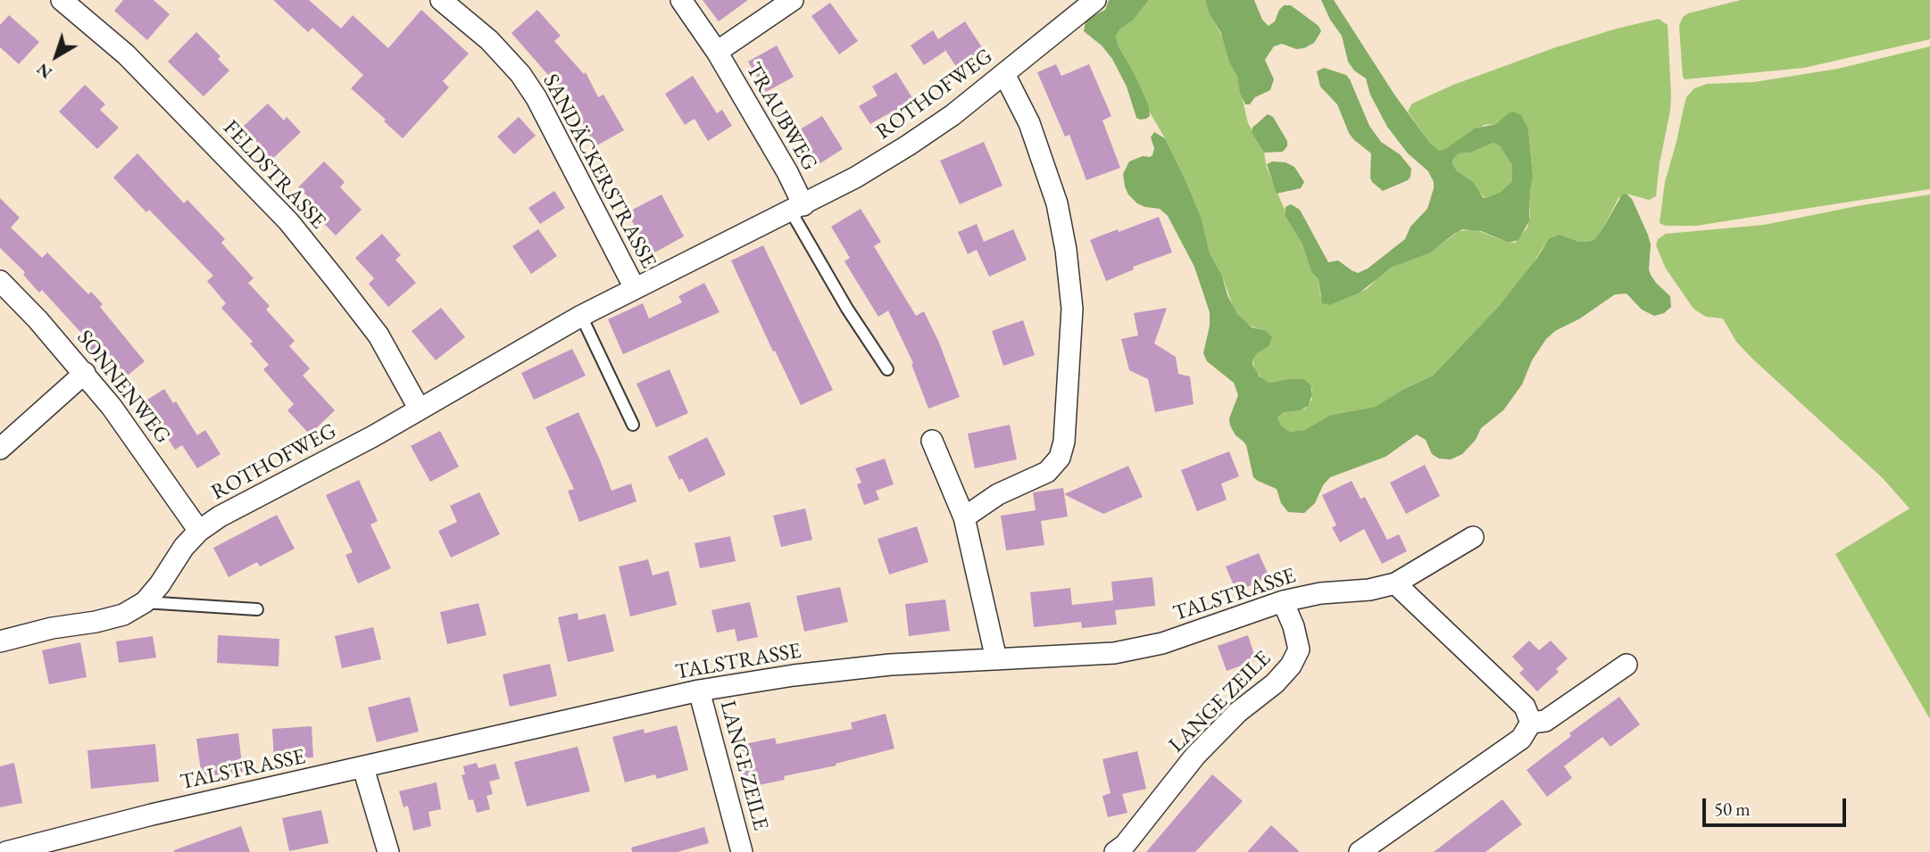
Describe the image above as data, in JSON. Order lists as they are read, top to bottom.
{
  "streets": {
    "street": [
      "ROTHOFWEG",
      "TRAUBWEG",
      "SANDÄCKERSTRASSE",
      "FELDSTRASSE",
      "SONNENWEG",
      "TALSTRASSE",
      "LANGE ZEILE"
    ]
  },
  "crossings": [
    ["ROTHOFWEG", "TRAUBWEG"],
    ["ROTHOFWEG", "SANDÄCKERSTRASSE"],
    ["ROTHOFWEG", "FELDSTRASSE"],
    ["ROTHOFWEG", "SONNENWEG"],
    ["TALSTRASSE", "LANGE ZEILE"]
  ],
  "scale_bar": "50 m",
  "north": "bottom left"
}
